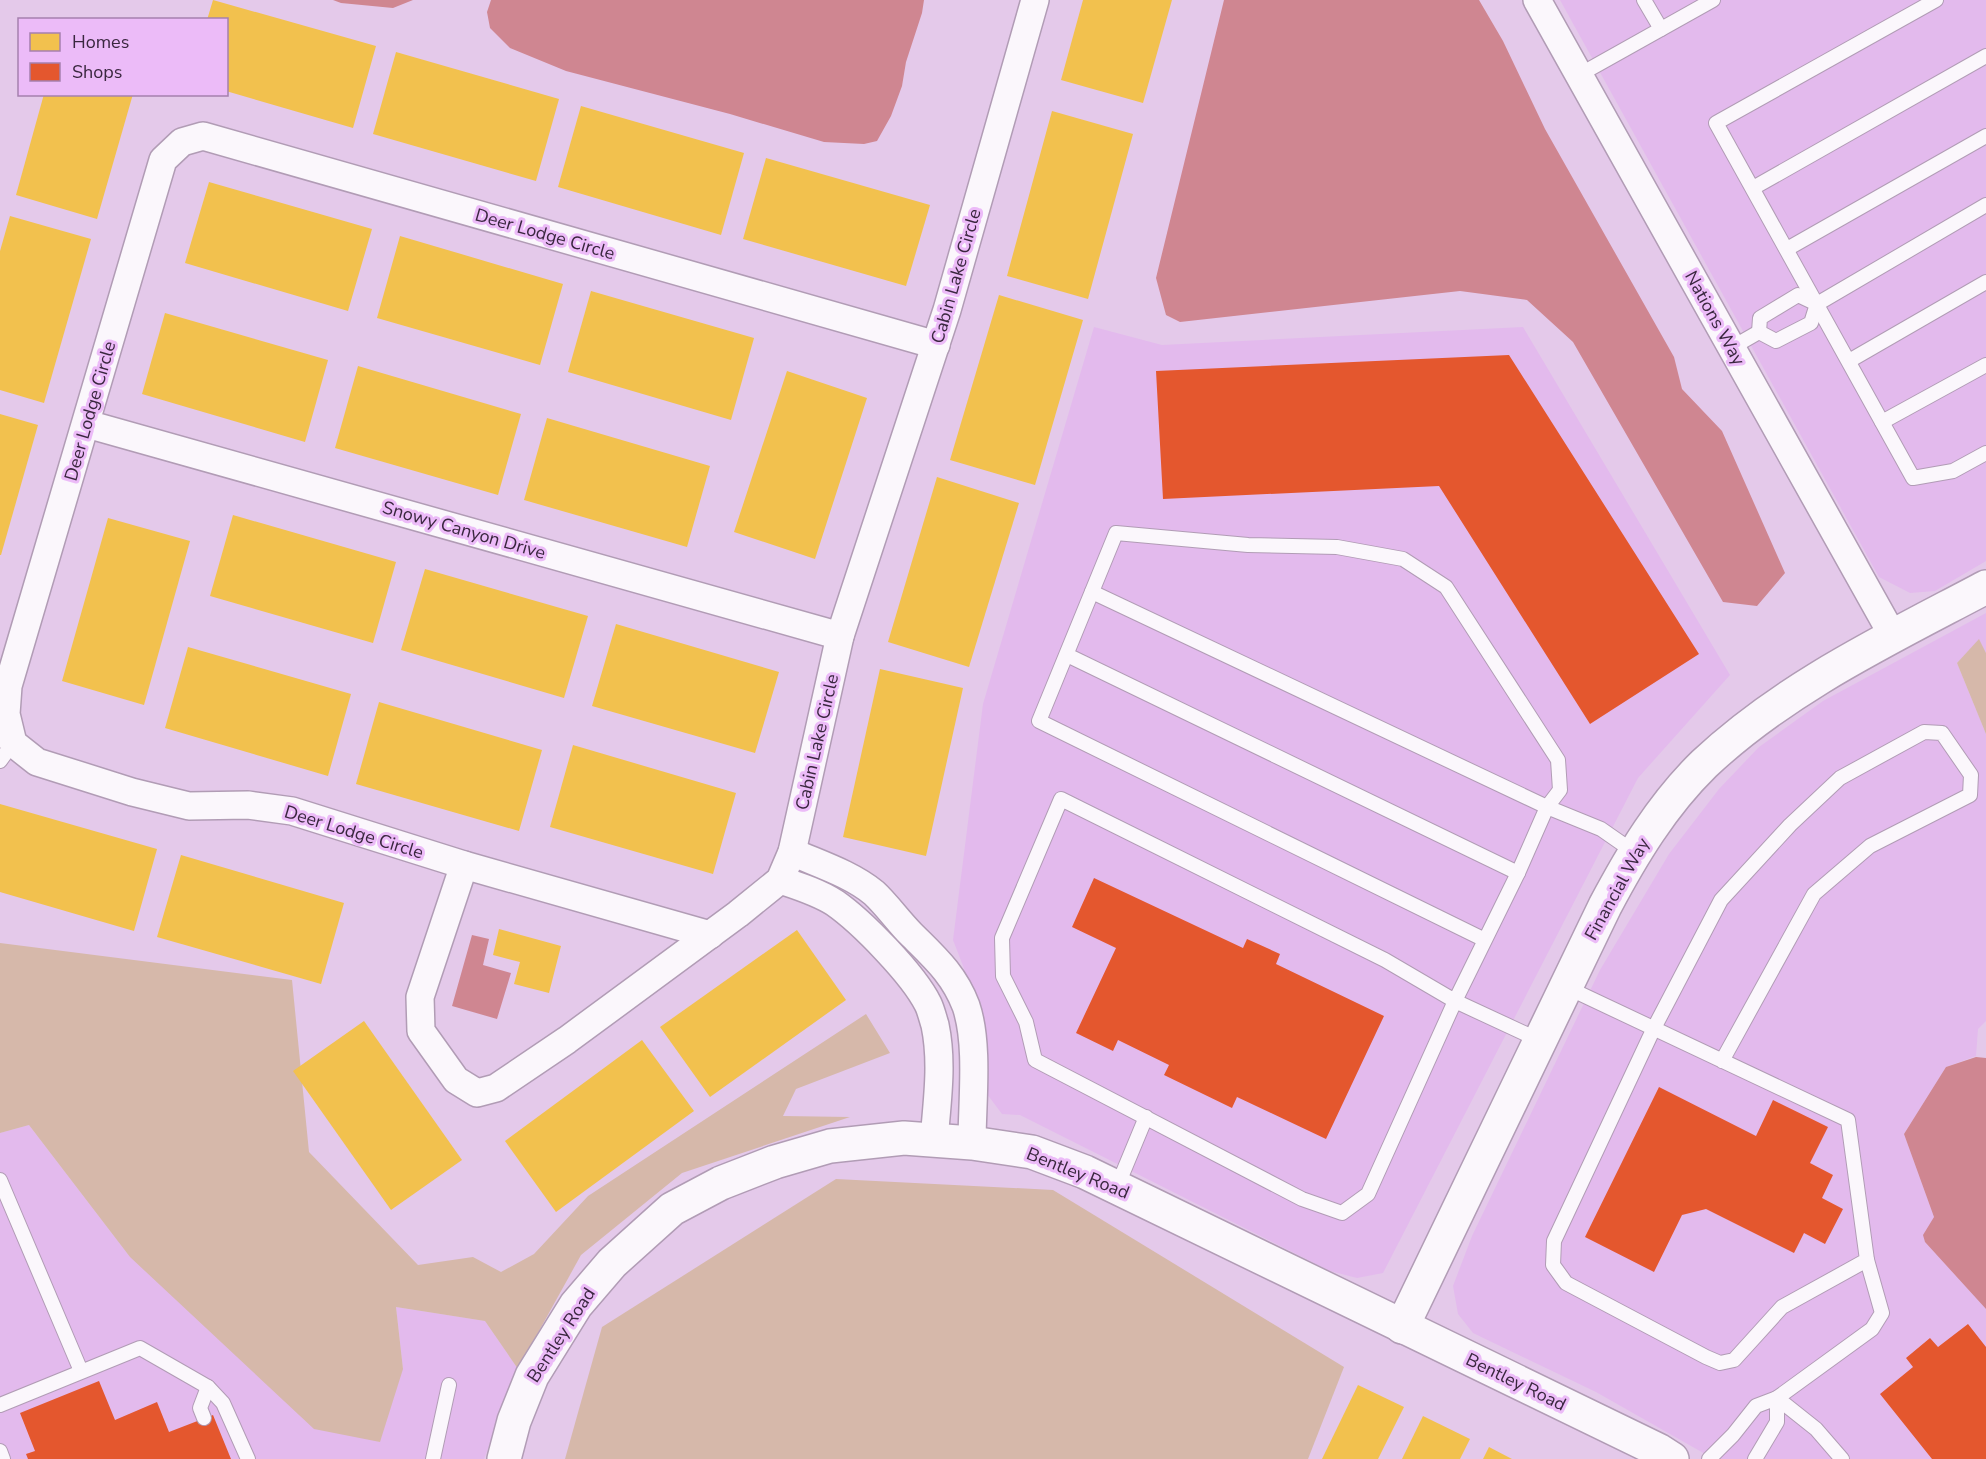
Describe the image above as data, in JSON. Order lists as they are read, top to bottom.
{
  "streets": {
    "street": [
      "Deer Lodge Circle",
      "Cabin Lake Circle",
      "Nations Way",
      "Snowy Canyon Drive",
      "Financial Way",
      "Bentley Road"
    ]
  },
  "crossings": [
    ["Deer Lodge Circle", "Cabin Lake Circle"],
    ["Deer Lodge Circle", "Snowy Canyon Drive"],
    ["Cabin Lake Circle", "Snowy Canyon Drive"],
    ["Nations Way", "Financial Way"],
    ["Financial Way", "Bentley Road"]
  ],
  "legend": ["Homes", "Shops"]
}
